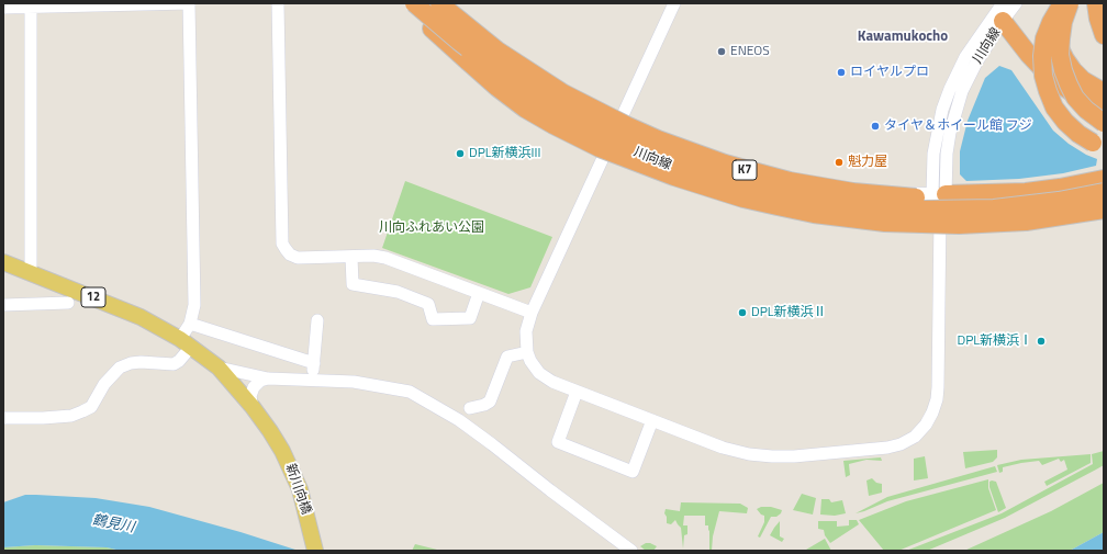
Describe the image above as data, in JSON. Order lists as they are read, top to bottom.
{
  "streets": {
    "highway": ["K7"],
    "main road": ["12", "新川向橋"],
    "street": ["川向線"]
  },
  "crossings": [
    ["川向線", "K7"],
    ["12", "新川向橋"]
  ],
  "districts": ["Kawamukocho"],
  "water": ["鶴見川"],
  "parks": ["川向ふれあい公園"],
  "places": [
    "ENEOS",
    "ロイヤルプロ",
    "タイヤ＆ホイール館 フジ",
    "DPL新横浜III",
    "魁力屋",
    "DPL新横浜Ⅱ",
    "DPL新横浜Ⅰ"
  ]
}
